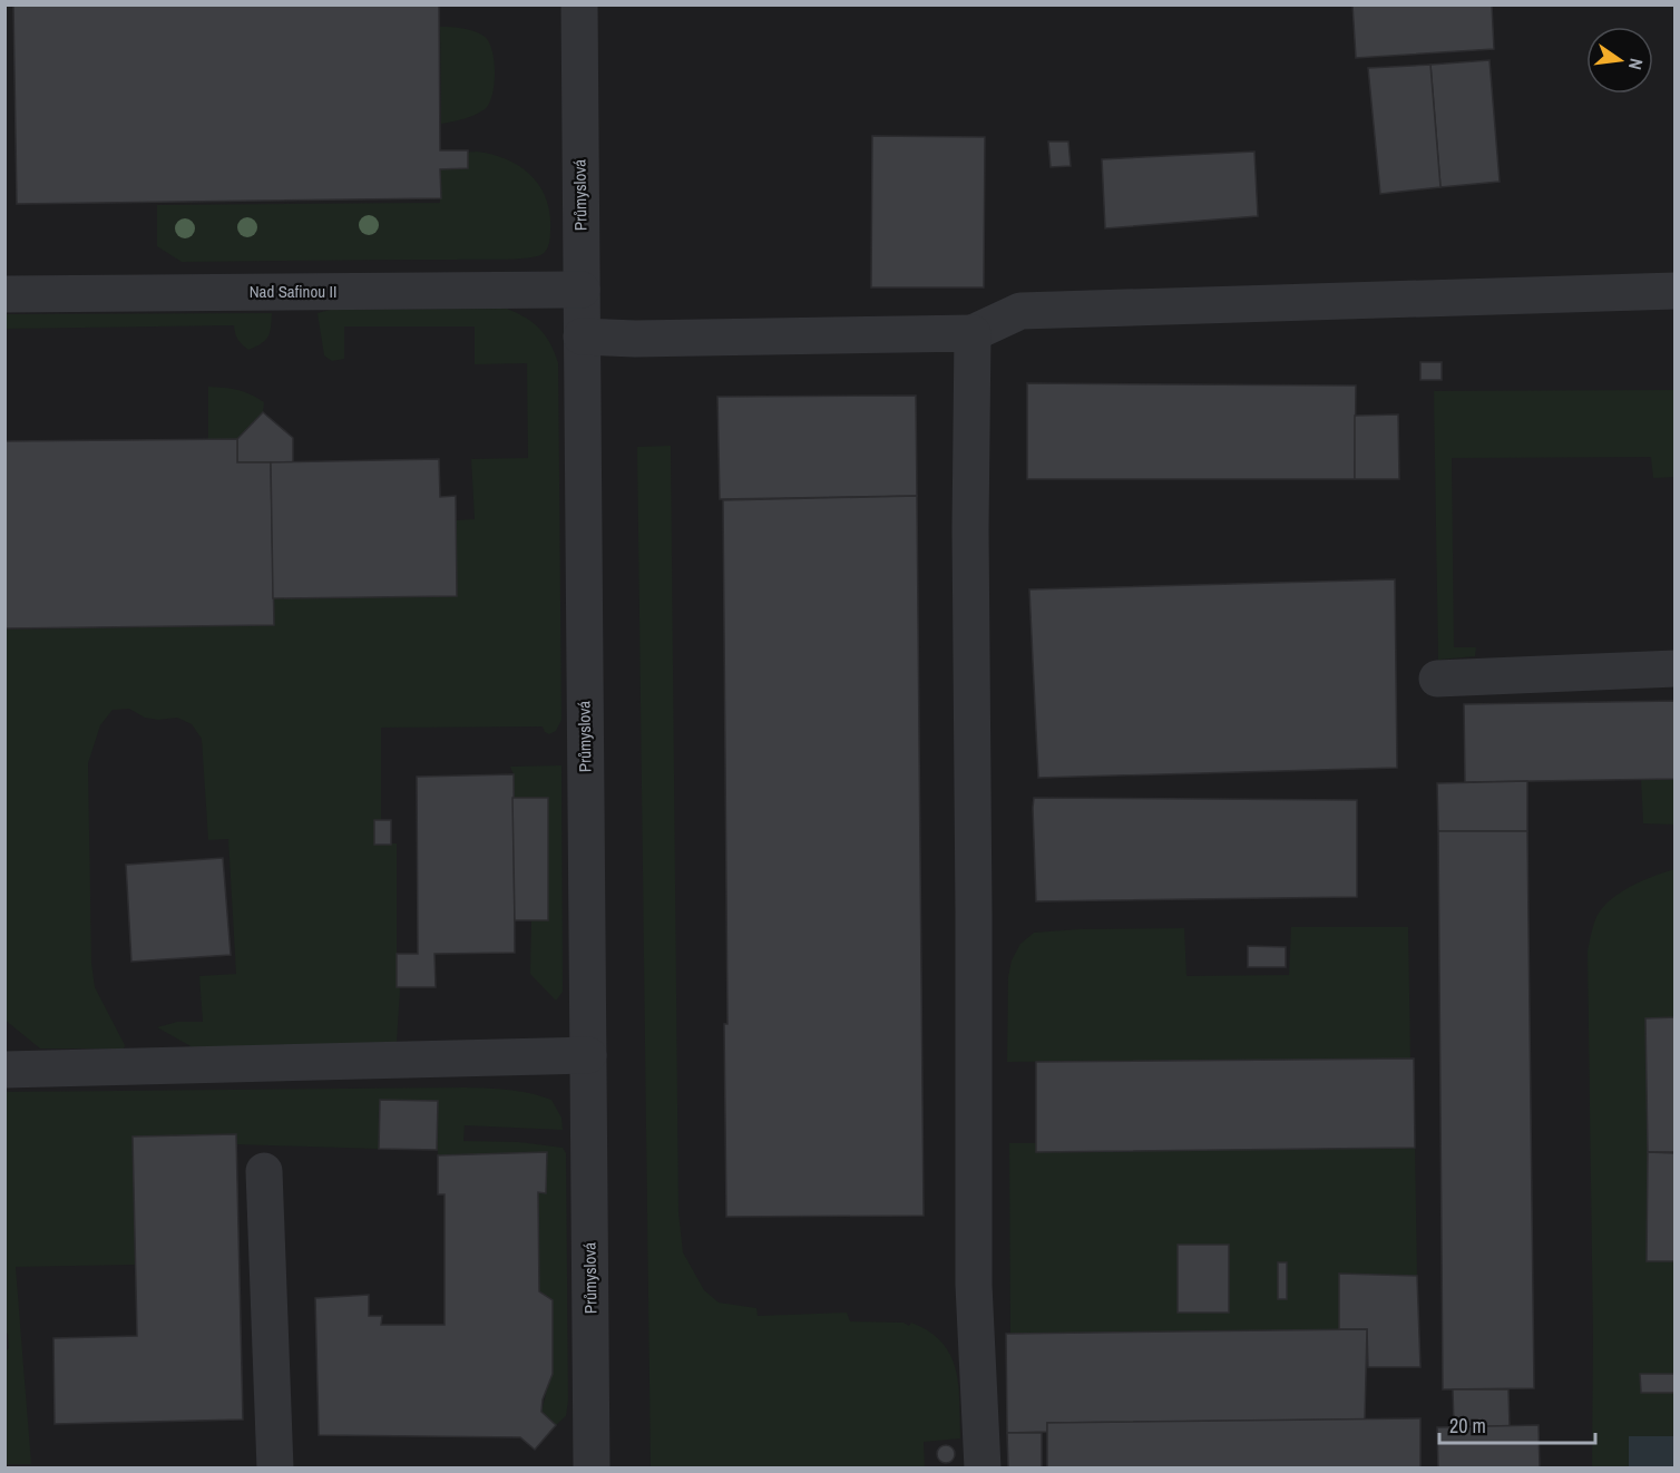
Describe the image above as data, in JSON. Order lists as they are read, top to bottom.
{
  "streets": {
    "street": ["Průmyslová", "Nad Safinou II"]
  },
  "crossings": [
    ["Průmyslová", "Nad Safinou II"]
  ],
  "scale_bar": "20 m",
  "north": "right"
}
